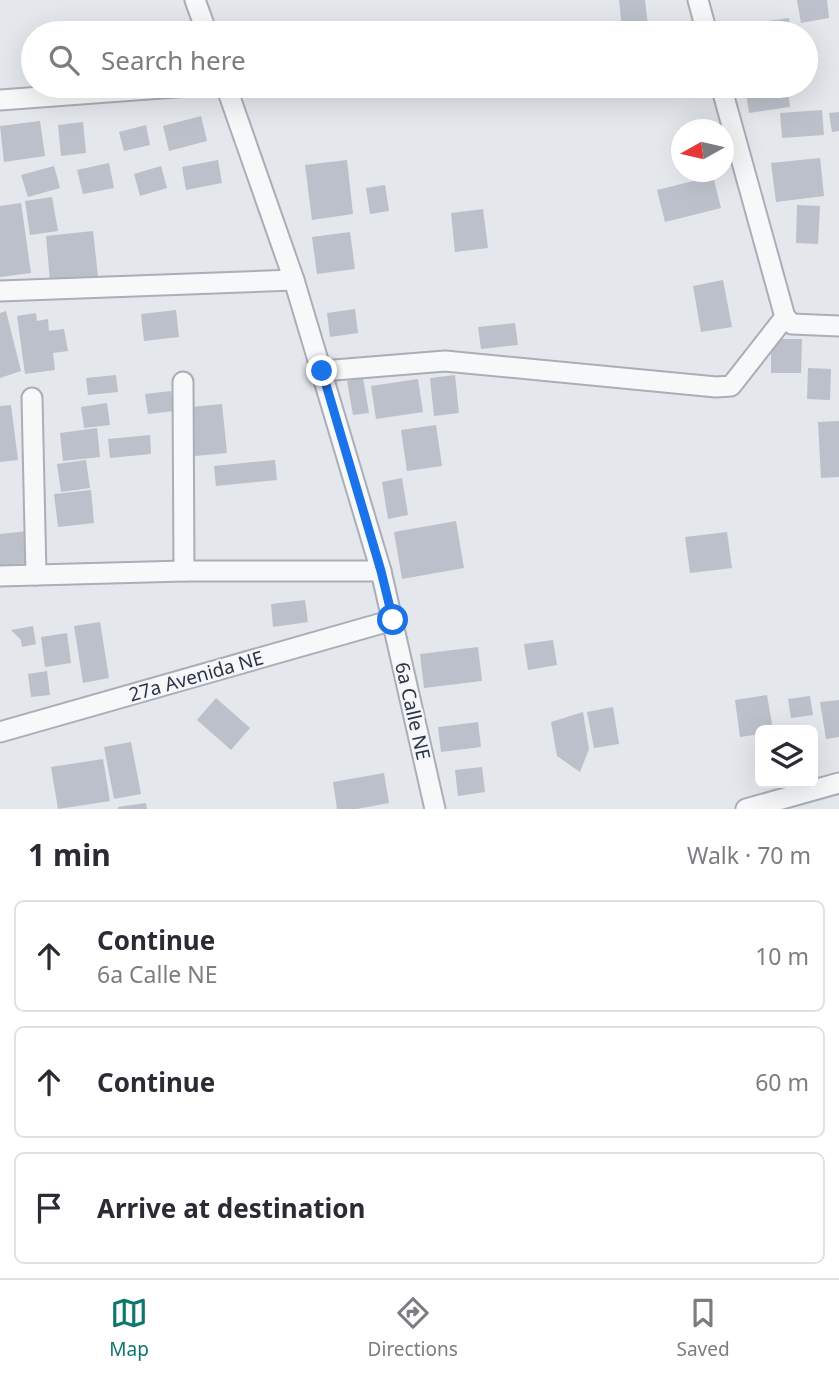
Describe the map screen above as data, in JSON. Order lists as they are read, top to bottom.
{
  "streets": {
    "street": ["27a Avenida NE", "6a Calle NE"]
  },
  "crossings": [
    ["27a Avenida NE", "6a Calle NE"]
  ],
  "north": "left",
  "page": {
    "search": "Search here",
    "heading": ["1 min", "Walk · 70 m"],
    "list": [
      ["Continue", "6a Calle NE", "10 m"],
      ["Continue", "60 m"],
      "Arrive at destination"
    ],
    "nav": ["Map", "Directions", "Saved"]
  }
}
